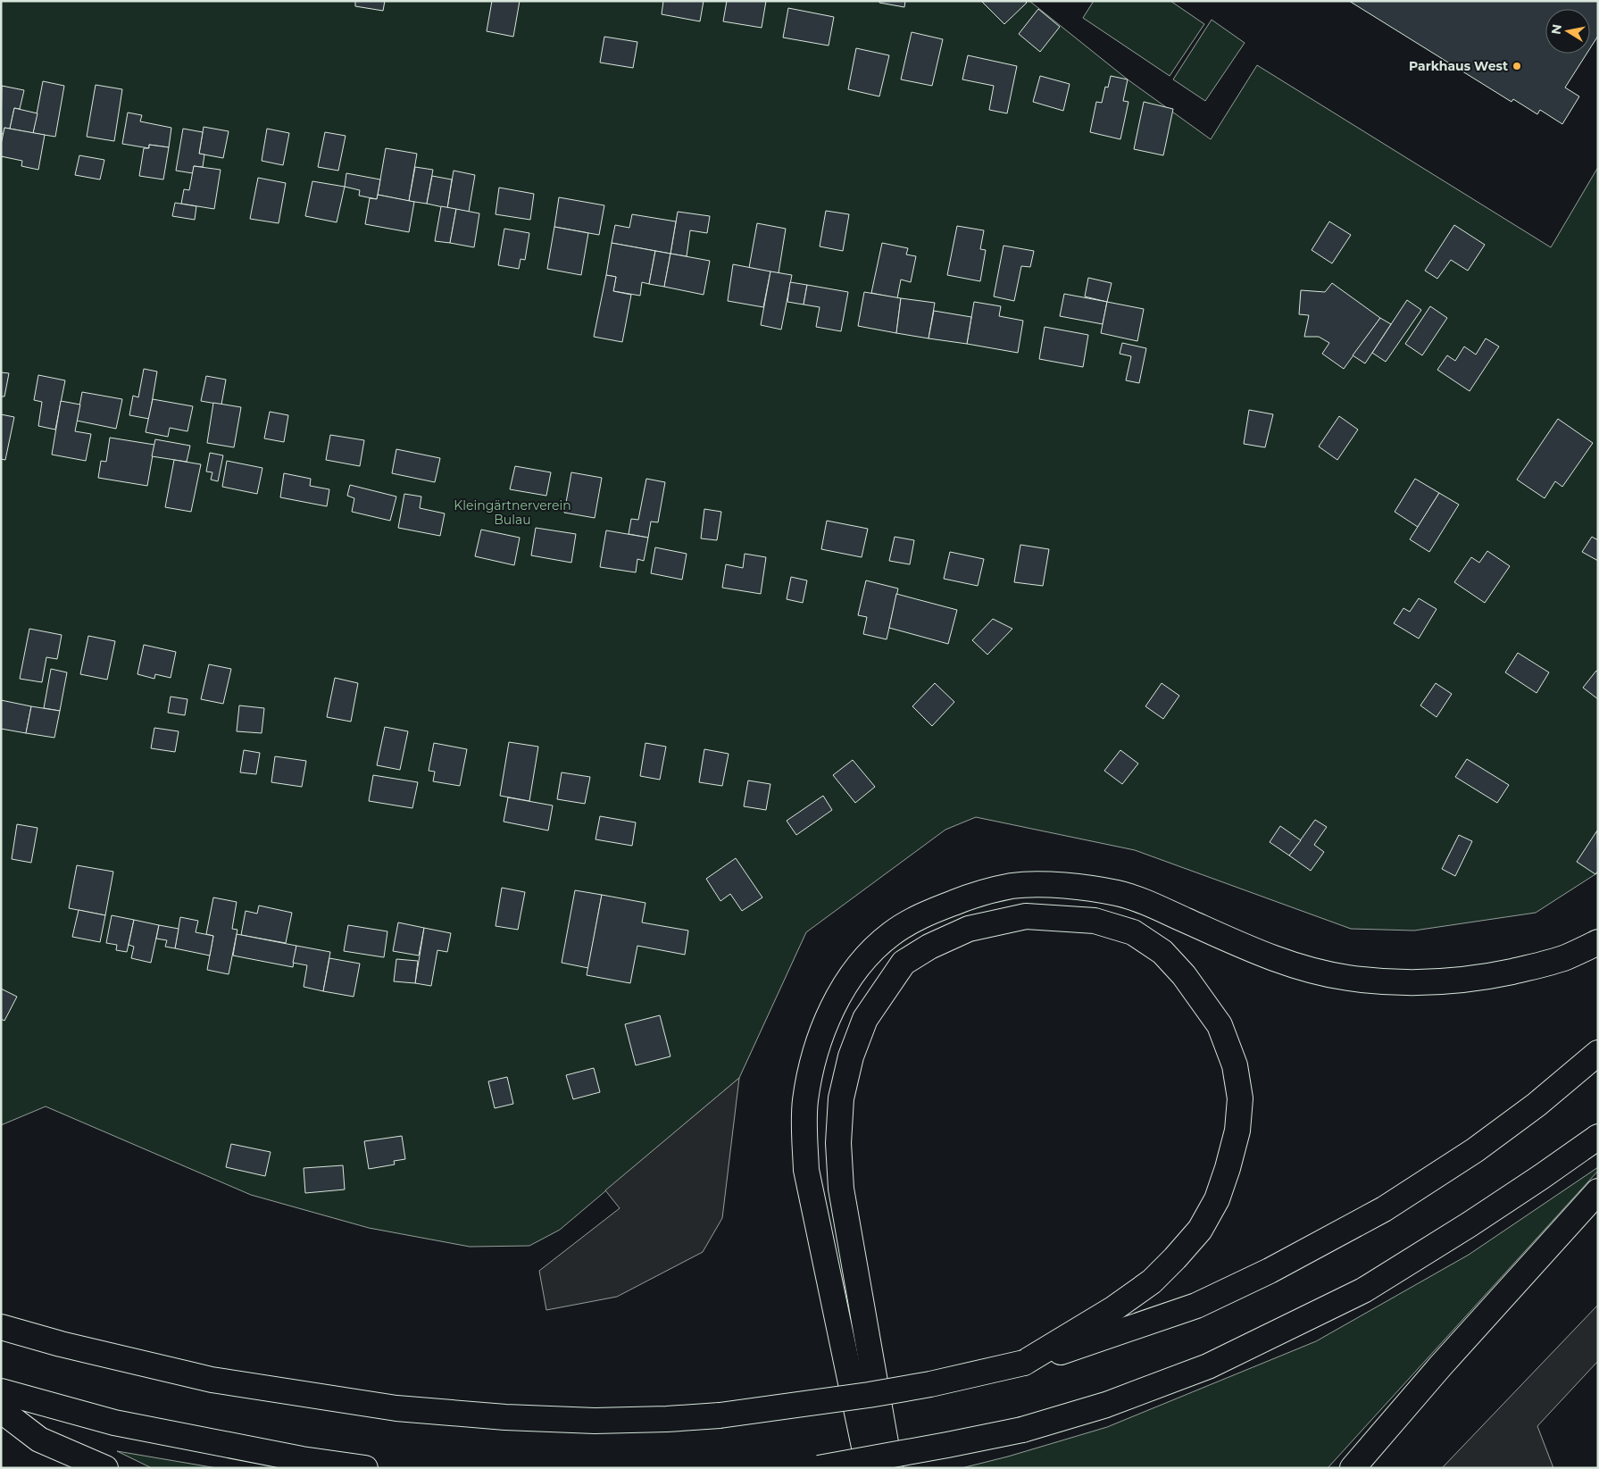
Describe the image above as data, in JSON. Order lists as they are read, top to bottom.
{
  "parks": ["Kleingärtnerverein Bulau"],
  "places": ["Parkhaus West"],
  "north": "left"
}
